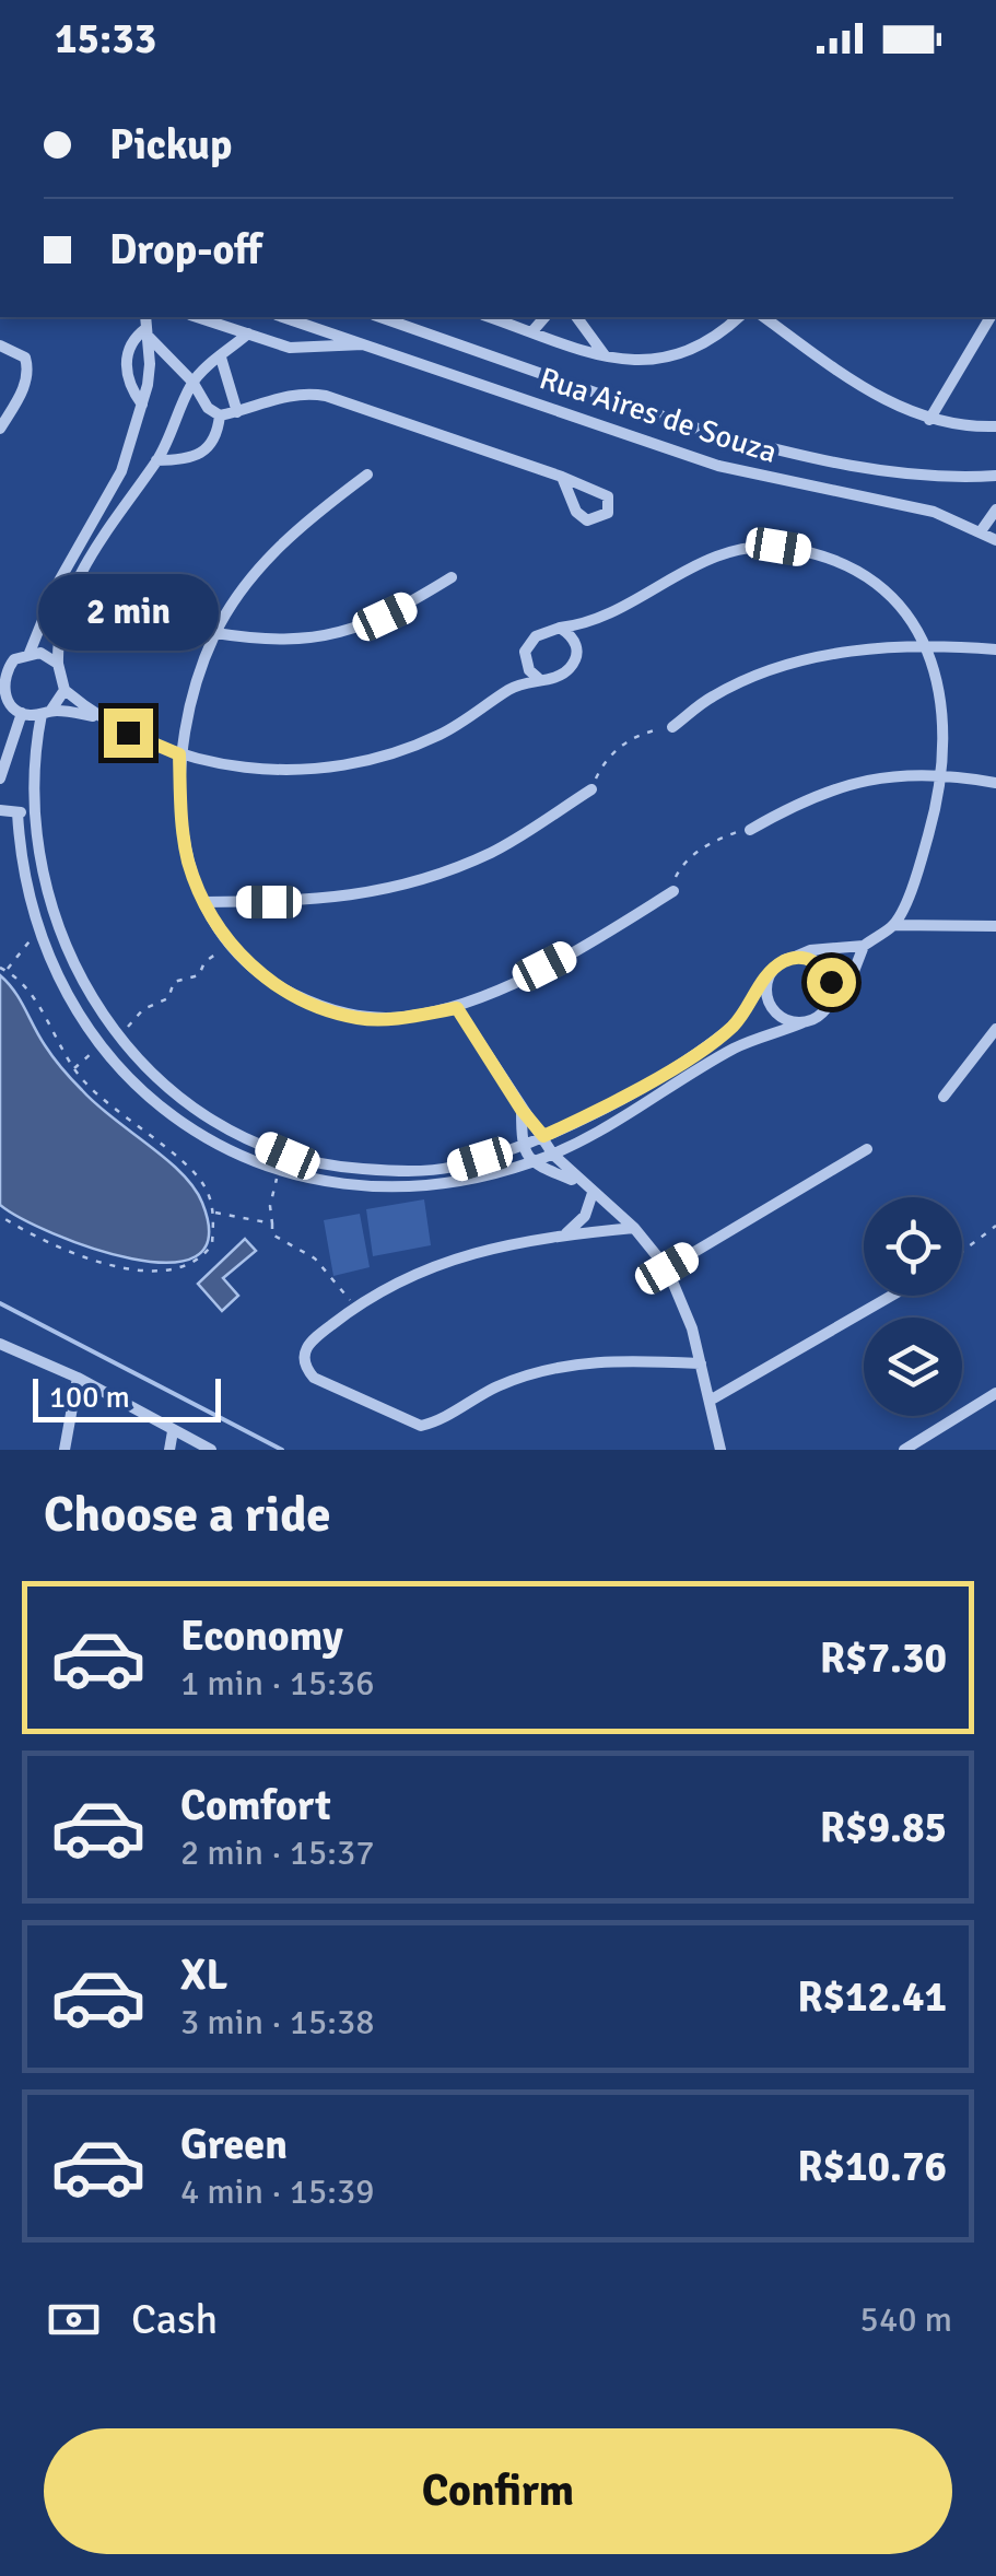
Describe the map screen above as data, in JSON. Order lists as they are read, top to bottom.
{
  "streets": {
    "street": ["Rua Aires de Souza"]
  },
  "scale_bar": "100 m",
  "page": {
    "status": "15:33",
    "banner": ["Pickup", "Drop-off"],
    "bubble": "2 min",
    "scale": "100 m",
    "heading": "Choose a ride",
    "list": [
      {
        "name": "Economy",
        "note": "1 min · 15:36",
        "value": "R$7.30"
      },
      {
        "name": "Comfort",
        "note": "2 min · 15:37",
        "value": "R$9.85"
      },
      {
        "name": "XL",
        "note": "3 min · 15:38",
        "value": "R$12.41"
      },
      {
        "name": "Green",
        "note": "4 min · 15:39",
        "value": "R$10.76"
      }
    ],
    "pay": ["Cash", "540 m"],
    "buttons": "Confirm"
  }
}
